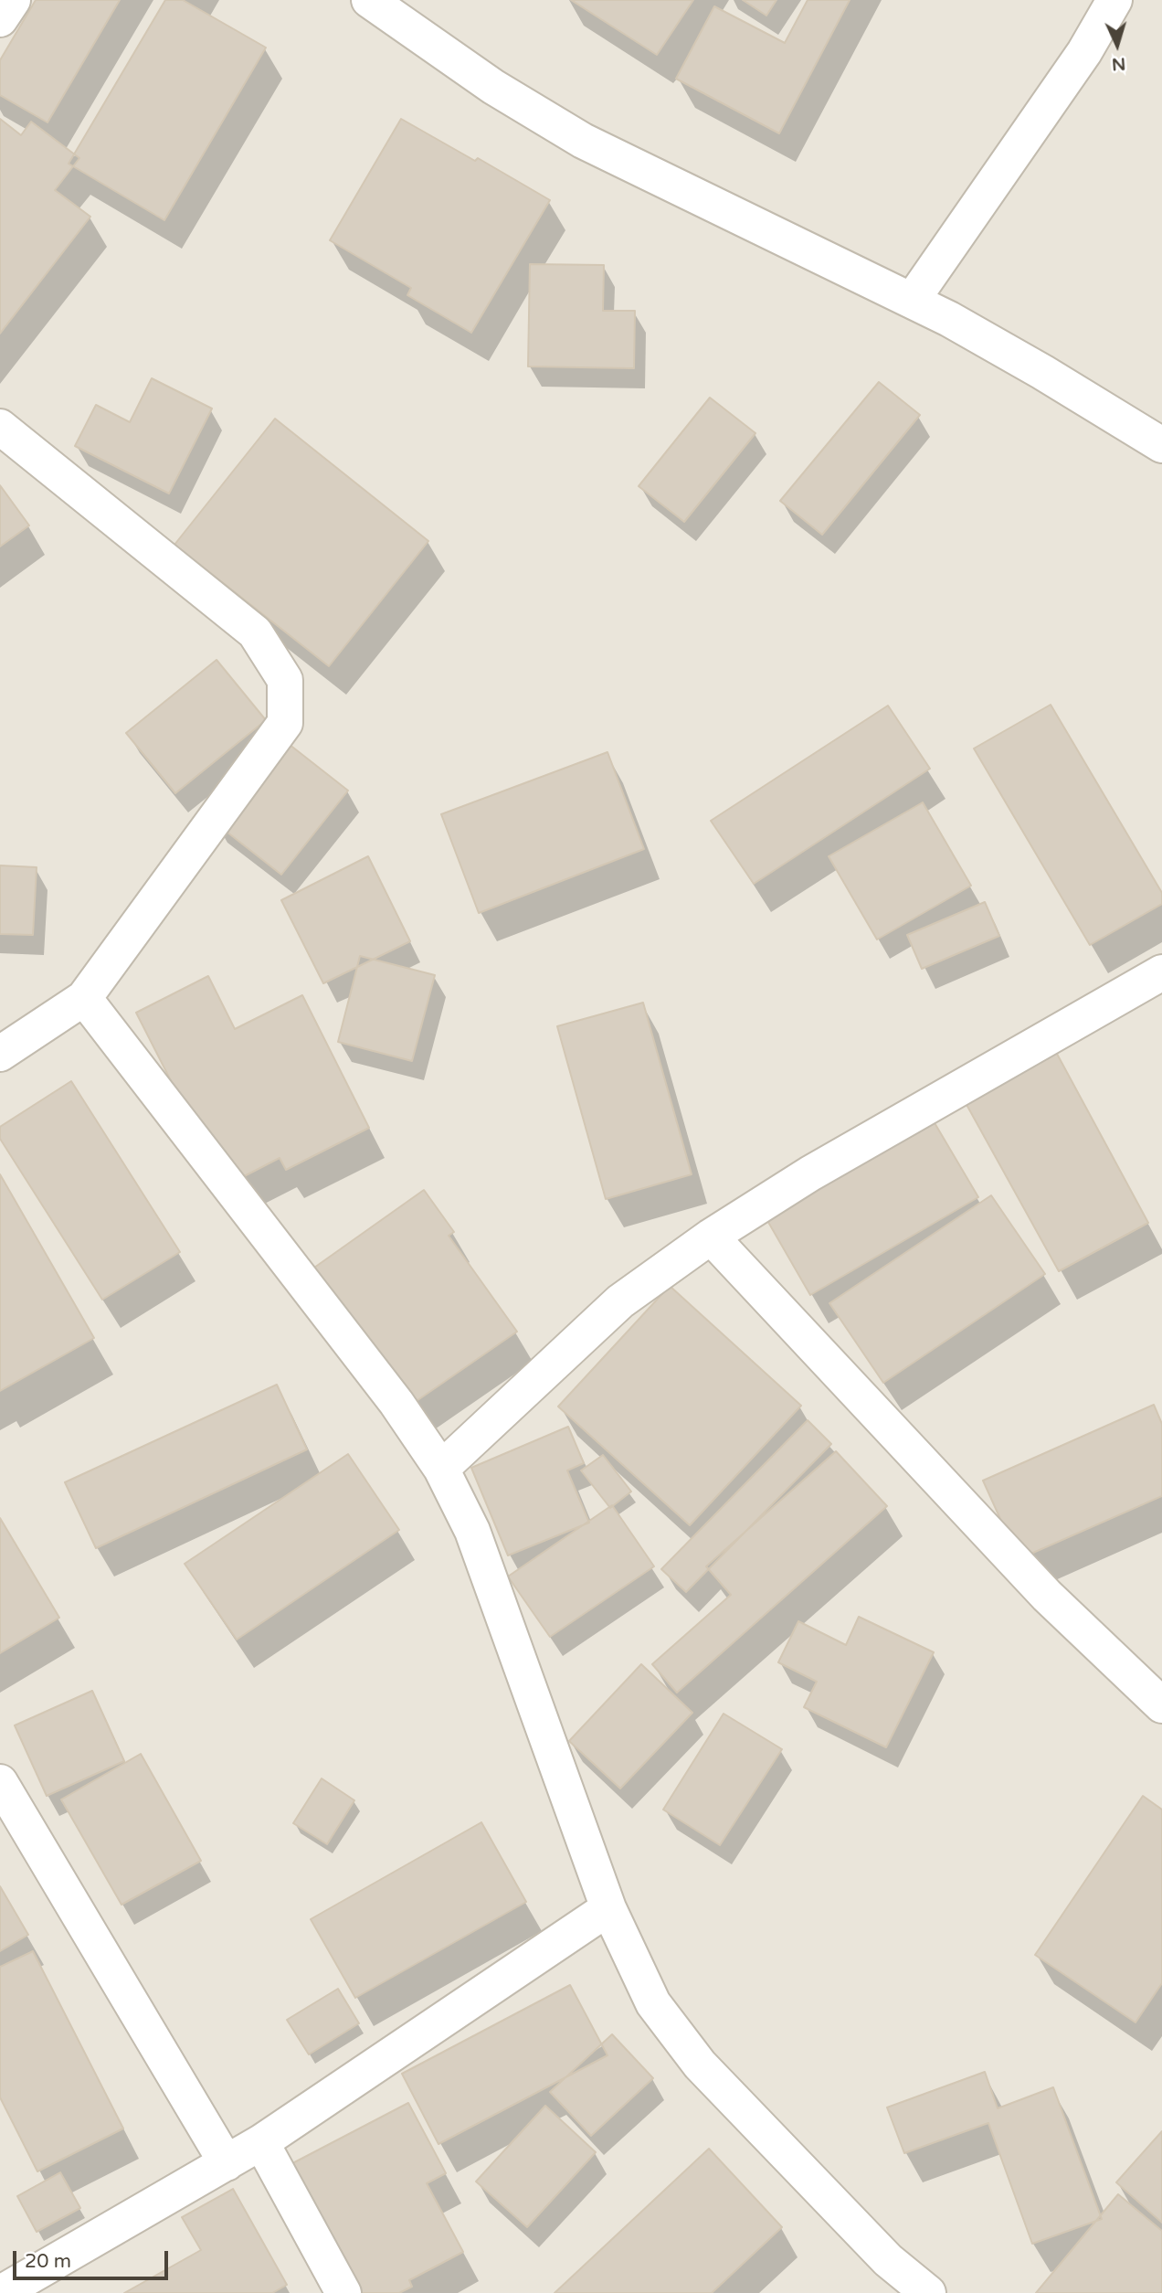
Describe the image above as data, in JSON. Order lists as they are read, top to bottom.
{
  "scale_bar": "20 m",
  "north": "bottom"
}
